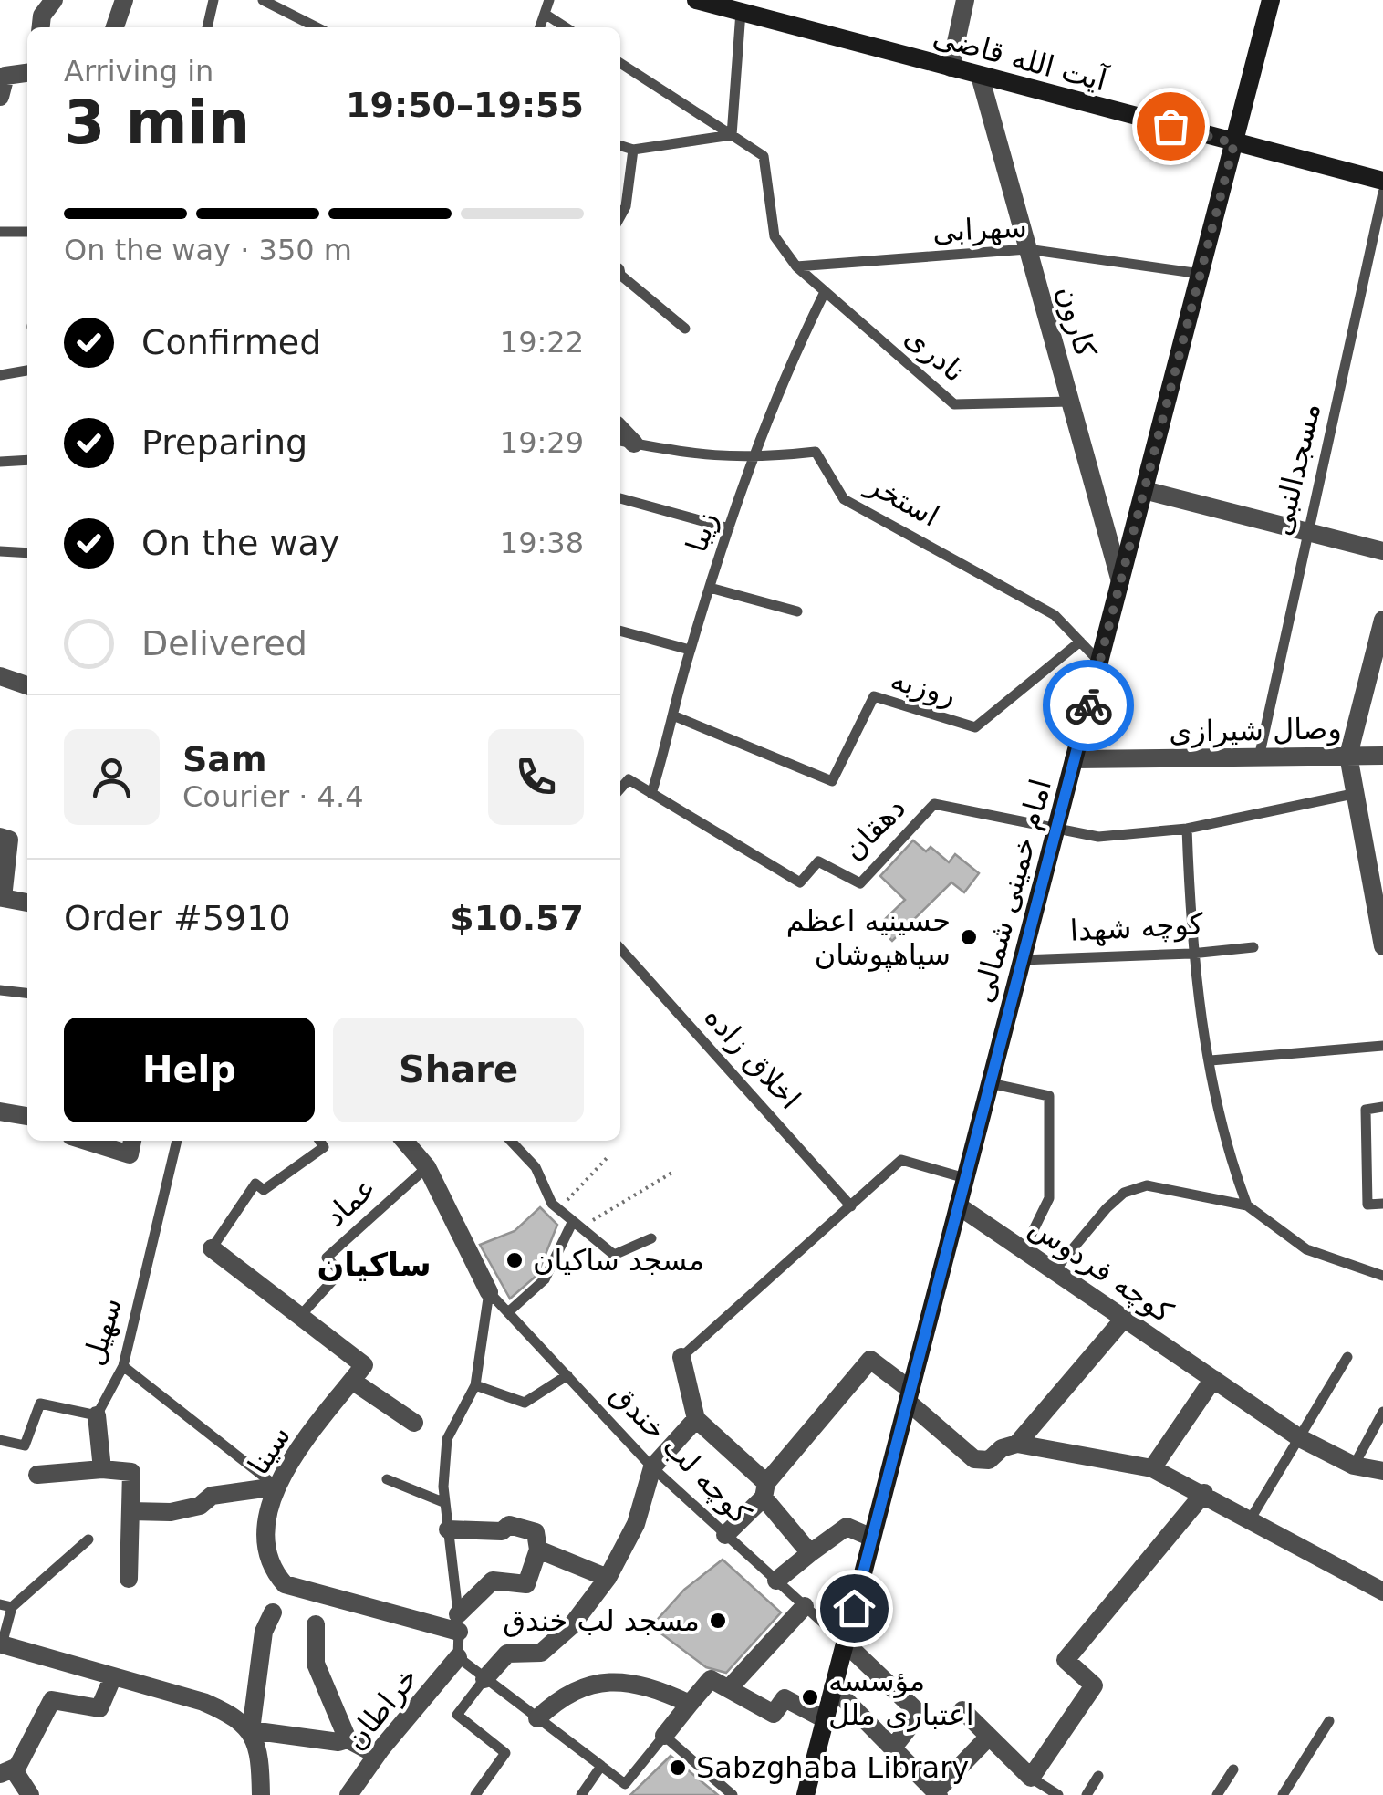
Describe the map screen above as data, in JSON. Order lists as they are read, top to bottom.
{
  "streets": {
    "main road": ["آیت الله قاضی", "امام خمینی شمالی"],
    "street": [
      "کارون",
      "وصال شیرازی",
      "کوچه فردوس",
      "سینا",
      "خراطان"
    ],
    "lane": [
      "سهرابی",
      "نادری",
      "مسجدالنبی",
      "استخر",
      "زیبا",
      "روزبه",
      "دهقان",
      "کوچه شهدا",
      "اخلاق زاده",
      "عماد",
      "سهیل",
      "کوچه لب خندق"
    ]
  },
  "crossings": [
    ["آیت الله قاضی", "کارون"],
    ["آیت الله قاضی", "امام خمینی شمالی"],
    ["سهرابی", "کارون"],
    ["سهرابی", "نادری"],
    ["سهرابی", "امام خمینی شمالی"],
    ["کارون", "نادری"],
    ["کارون", "امام خمینی شمالی"],
    ["نادری", "زیبا"],
    ["مسجدالنبی", "وصال شیرازی"],
    ["استخر", "زیبا"],
    ["استخر", "روزبه"],
    ["استخر", "امام خمینی شمالی"],
    ["زیبا", "روزبه"],
    ["زیبا", "دهقان"],
    ["وصال شیرازی", "امام خمینی شمالی"],
    ["دهقان", "امام خمینی شمالی"],
    ["امام خمینی شمالی", "کوچه شهدا"],
    ["امام خمینی شمالی", "کوچه فردوس"],
    ["امام خمینی شمالی", "کوچه لب خندق"]
  ],
  "districts": ["ساکیان"],
  "places": [
    "حسینیه اعظم سیاهپوشان",
    "مسجد ساکیان",
    "مسجد لب خندق",
    "مؤسسه اعتباری ملل",
    "Sabzghaba Library"
  ],
  "page": {
    "heading": ["3 min", "Arriving in", "19:50–19:55"],
    "panel": [
      "Sam",
      "Courier · 4.4",
      "Order #5910",
      "$10.57"
    ],
    "bar": "On the way · 350 m",
    "list": [
      ["Confirmed", "19:22"],
      ["Preparing", "19:29"],
      ["On the way", "19:38"],
      "Delivered"
    ],
    "buttons": ["Help", "Share"]
  }
}
